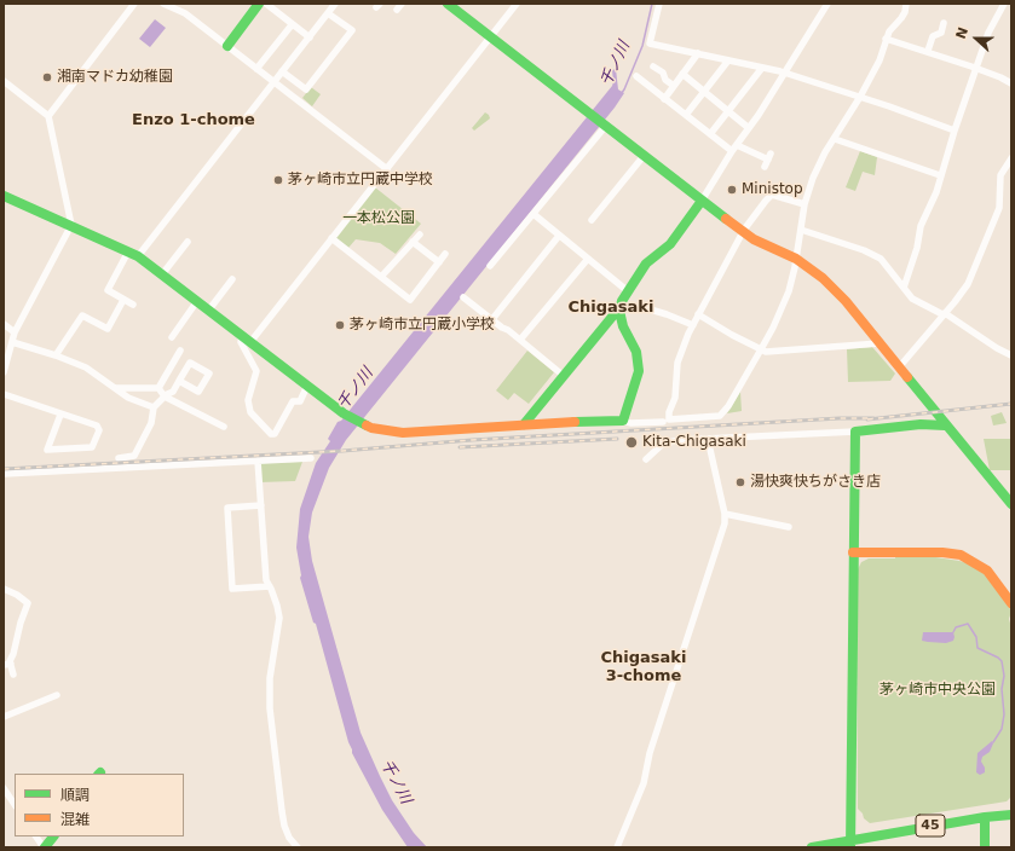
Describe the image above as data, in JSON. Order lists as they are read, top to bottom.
{
  "streets": {
    "street": ["45"]
  },
  "districts": ["Enzo 1-chome", "Chigasaki", "Chigasaki 3-chome"],
  "water": ["千ノ川"],
  "parks": ["一本松公園", "茅ヶ崎市中央公園"],
  "places": [
    "湘南マドカ幼稚園",
    "茅ヶ崎市立円蔵中学校",
    "Ministop",
    "茅ヶ崎市立円蔵小学校",
    "Kita-Chigasaki",
    "湯快爽快ちがさき店"
  ],
  "legend": ["順調", "混雑"],
  "north": "left"
}
